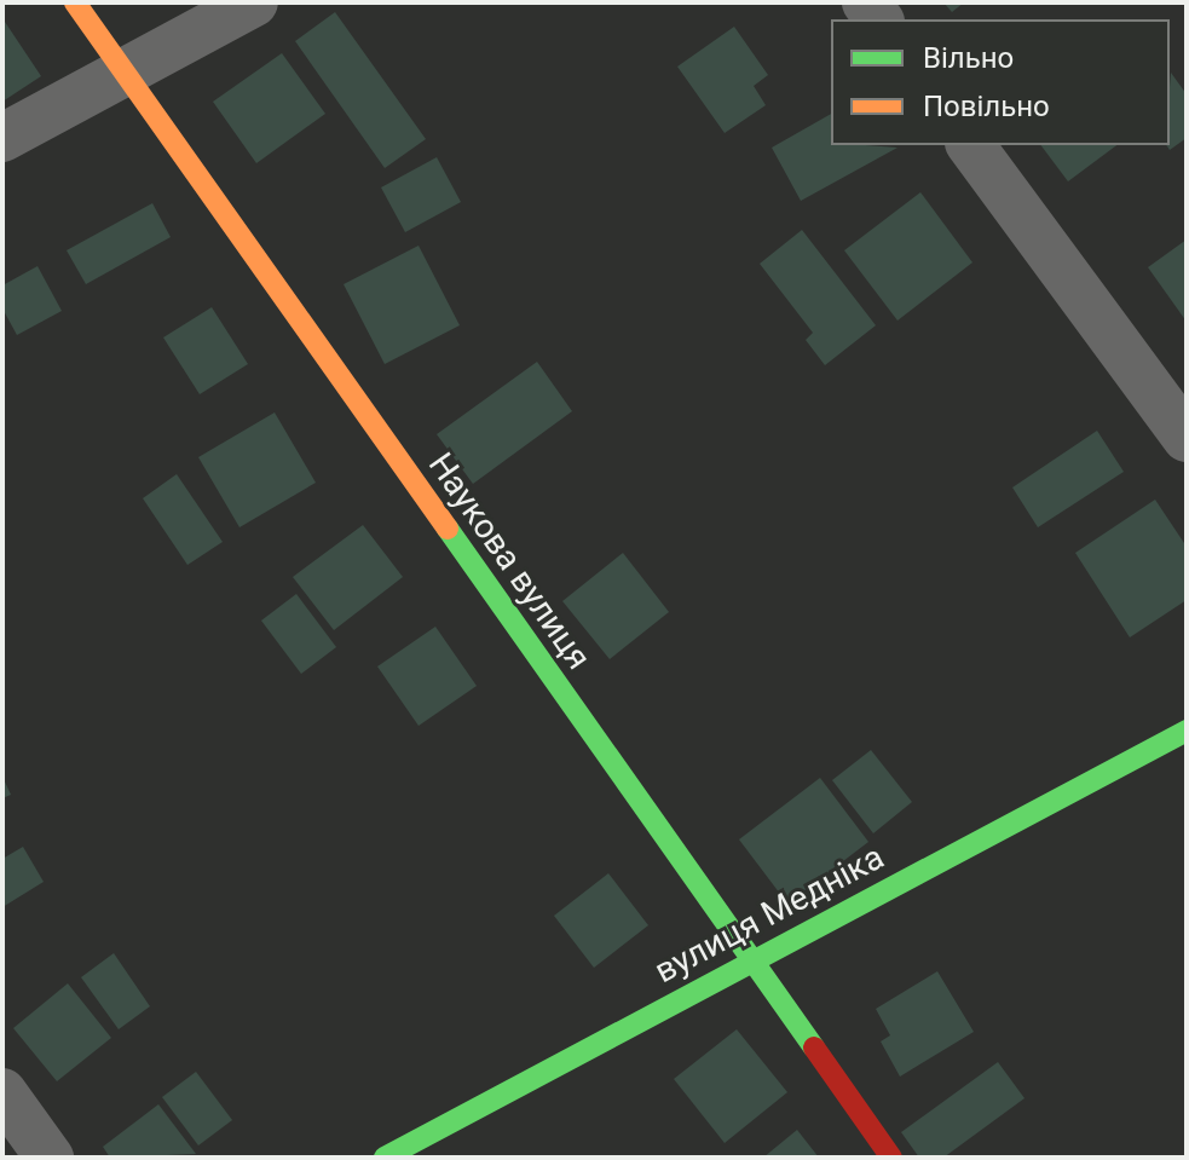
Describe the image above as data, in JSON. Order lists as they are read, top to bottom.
{
  "streets": {
    "street": ["Наукова вулиця", "вулиця Медніка"]
  },
  "crossings": [
    ["Наукова вулиця", "вулиця Медніка"]
  ],
  "legend": ["Вільно", "Повільно"]
}
